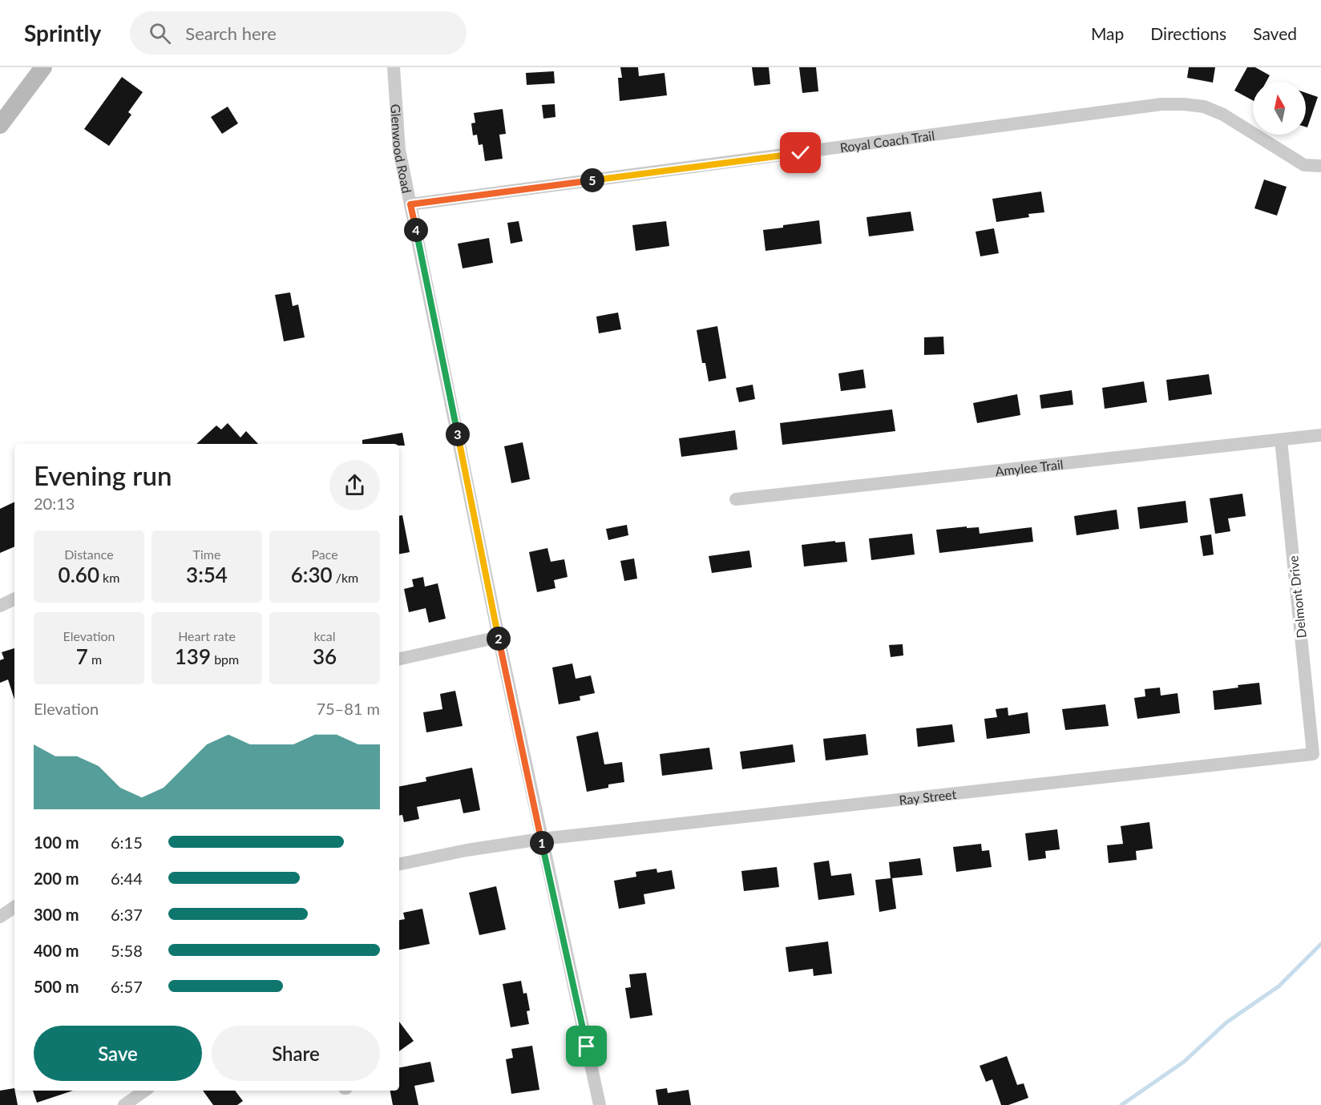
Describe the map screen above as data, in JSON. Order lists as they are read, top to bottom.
{
  "streets": {
    "street": [
      "Royal Coach Trail",
      "Glenwood Road",
      "Amylee Trail",
      "Delmont Drive",
      "Ray Street"
    ]
  },
  "crossings": [
    ["Royal Coach Trail", "Glenwood Road"],
    ["Glenwood Road", "Ray Street"],
    ["Amylee Trail", "Delmont Drive"],
    ["Delmont Drive", "Ray Street"]
  ],
  "north": "top",
  "page": {
    "header": "Sprintly",
    "search": "Search here",
    "nav": ["Map", "Directions", "Saved"],
    "pins": [
      "5",
      "4",
      "3",
      "2",
      "1"
    ],
    "heading": ["Evening run", "20:13"],
    "stats": [
      ["Distance", "0.60 km"],
      ["Time", "3:54"],
      ["Pace", "6:30 /km"],
      ["Elevation", "7 m"],
      ["Heart rate", "139 bpm"],
      ["kcal", "36"]
    ],
    "chart": ["Elevation", "75–81 m"],
    "list": [
      {
        "name": "100 m",
        "note": "6:15"
      },
      {
        "name": "200 m",
        "note": "6:44"
      },
      {
        "name": "300 m",
        "note": "6:37"
      },
      {
        "name": "400 m",
        "note": "5:58"
      },
      {
        "name": "500 m",
        "note": "6:57"
      }
    ],
    "buttons": ["Save", "Share"]
  }
}
